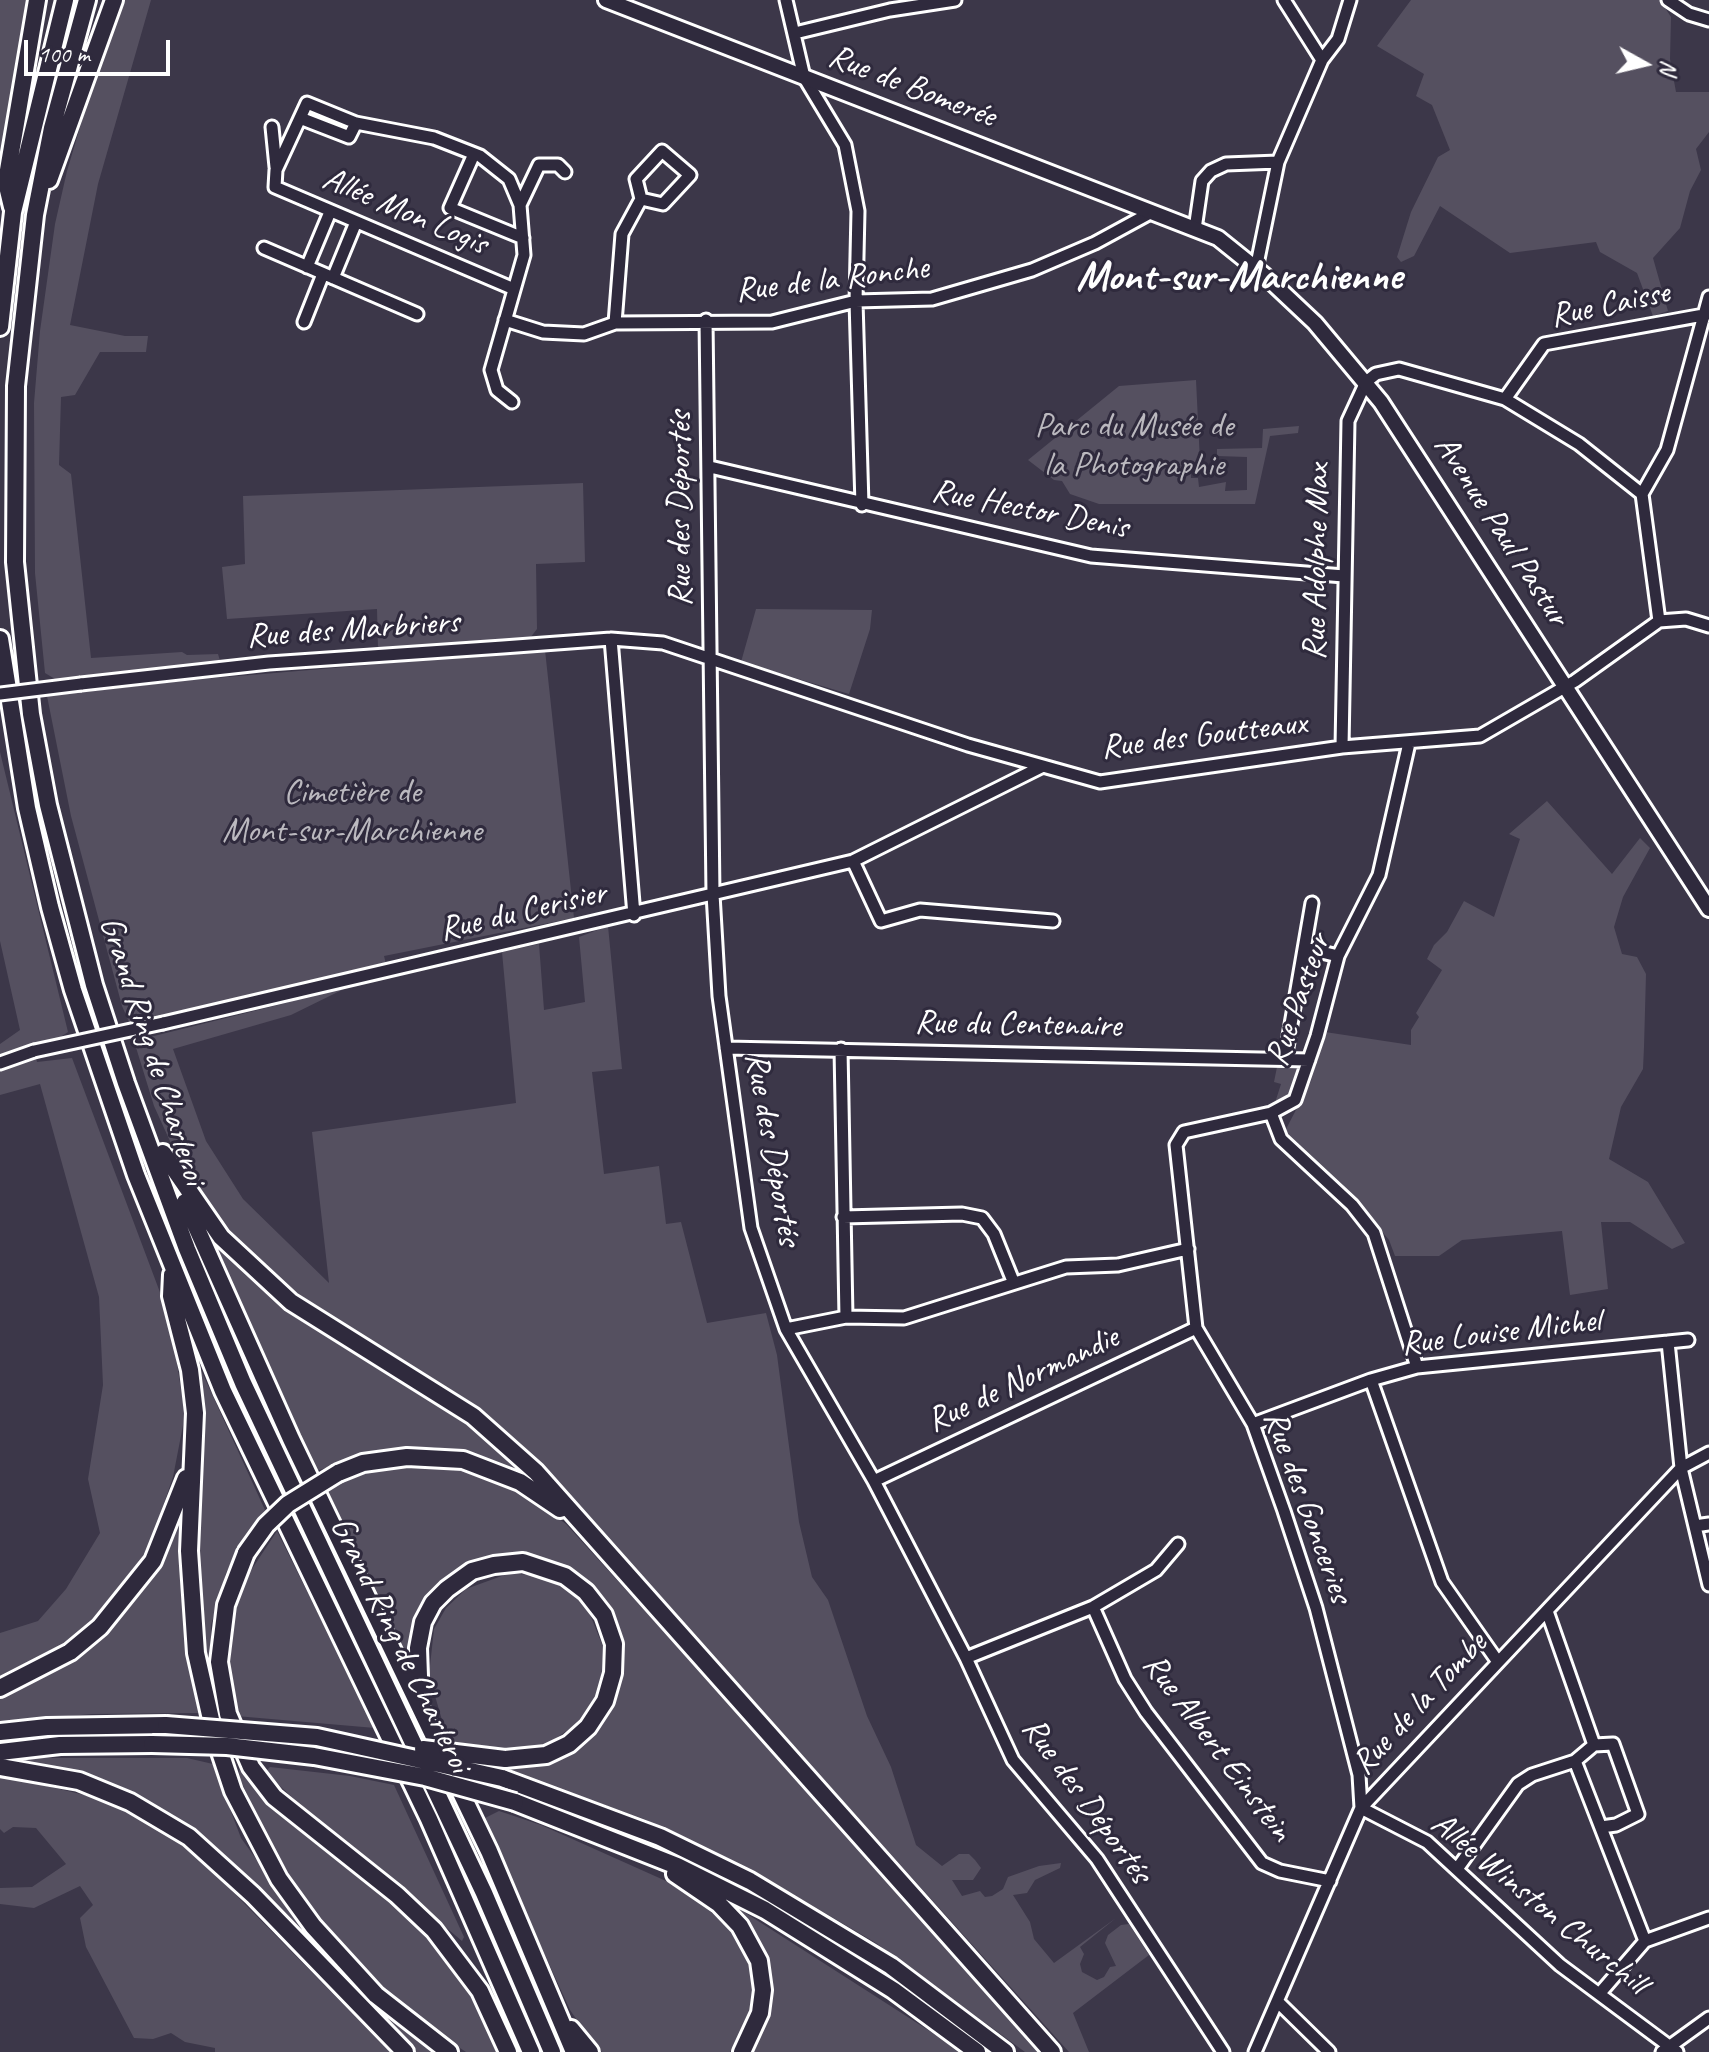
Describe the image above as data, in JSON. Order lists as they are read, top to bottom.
{
  "streets": {
    "highway": ["Grand Ring de Charleroi"],
    "main road": ["Rue de Bomerée", "Avenue Paul Pastur"],
    "street": [
      "Allée Mon Logis",
      "Rue de la Ronche",
      "Rue Caisse",
      "Rue des Déportés",
      "Rue Hector Denis",
      "Rue Adolphe Max",
      "Rue des Marbriers",
      "Rue des Goutteaux",
      "Rue du Cerisier",
      "Rue Pasteur",
      "Rue du Centenaire",
      "Rue Louise Michel",
      "Rue de Normandie",
      "Rue des Gonceries",
      "Rue de la Tombe",
      "Rue Albert Einstein",
      "Allée Winston Churchill"
    ]
  },
  "crossings": [
    ["Rue de Bomerée", "Rue de la Ronche"],
    ["Rue de Bomerée", "Avenue Paul Pastur"],
    ["Rue de la Ronche", "Rue des Déportés"],
    ["Rue des Déportés", "Rue Hector Denis"],
    ["Rue des Déportés", "Rue des Marbriers"],
    ["Rue des Déportés", "Rue des Goutteaux"],
    ["Rue des Déportés", "Rue du Cerisier"],
    ["Rue des Déportés", "Rue du Centenaire"],
    ["Rue des Déportés", "Rue de Normandie"],
    ["Rue Hector Denis", "Rue Adolphe Max"],
    ["Avenue Paul Pastur", "Rue Adolphe Max"],
    ["Avenue Paul Pastur", "Rue des Goutteaux"],
    ["Rue Adolphe Max", "Rue des Goutteaux"],
    ["Rue des Marbriers", "Rue des Goutteaux"],
    ["Rue des Goutteaux", "Rue du Cerisier"],
    ["Rue des Goutteaux", "Rue Pasteur"],
    ["Rue Pasteur", "Rue du Centenaire"],
    ["Rue Pasteur", "Rue Louise Michel"],
    ["Rue Pasteur", "Rue des Gonceries"],
    ["Rue Louise Michel", "Rue des Gonceries"],
    ["Rue de Normandie", "Rue des Gonceries"],
    ["Rue des Gonceries", "Rue de la Tombe"],
    ["Rue des Gonceries", "Allée Winston Churchill"],
    ["Rue de la Tombe", "Rue Albert Einstein"],
    ["Rue de la Tombe", "Allée Winston Churchill"]
  ],
  "districts": ["Mont-sur-Marchienne"],
  "parks": ["Parc du Musée de la Photographie", "Cimetière de Mont-sur-Marchienne"],
  "scale_bar": "100 m",
  "north": "right"
}
